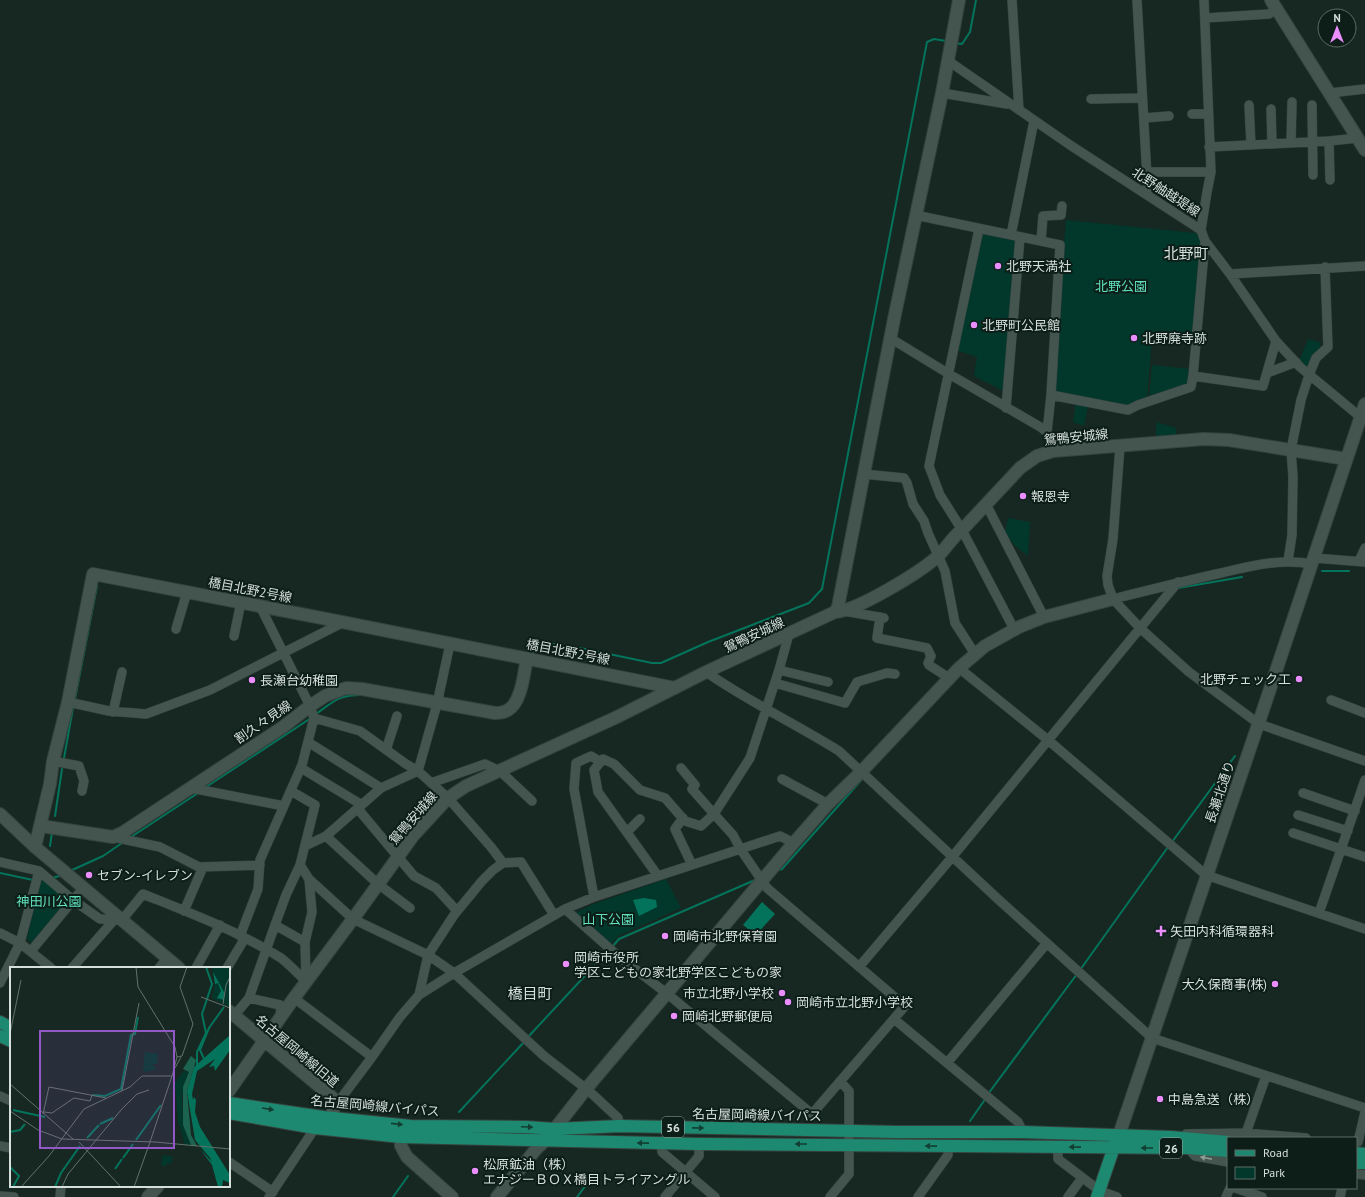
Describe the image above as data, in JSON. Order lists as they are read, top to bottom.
{
  "streets": {
    "main road": ["名古屋岡崎線バイパス", "56", "26"],
    "street": [
      "北野舳越堤線",
      "鴛鴨安城線",
      "橋目北野2号線",
      "割久々見線",
      "長瀬北通り",
      "名古屋岡崎線旧道"
    ]
  },
  "crossings": [
    ["鴛鴨安城線", "橋目北野2号線"],
    ["鴛鴨安城線", "長瀬北通り"],
    ["鴛鴨安城線", "名古屋岡崎線旧道"],
    ["橋目北野2号線", "割久々見線"],
    ["長瀬北通り", "名古屋岡崎線バイパス"],
    ["長瀬北通り", "26"],
    ["名古屋岡崎線旧道", "名古屋岡崎線バイパス"],
    ["名古屋岡崎線バイパス", "26"]
  ],
  "districts": ["北野町", "橋目町"],
  "parks": ["北野公園", "神田川公園", "山下公園"],
  "places": {
    "other": [
      "北野天満社",
      "北野町公民館",
      "北野廃寺跡",
      "報恩寺",
      "北野チェック工",
      "長瀬台幼稚園",
      "セブン-イレブン",
      "岡崎市北野保育園",
      "岡崎市役所 学区こどもの家北野学区こどもの家",
      "大久保商事(株)",
      "市立北野小学校",
      "岡崎市立北野小学校",
      "岡崎北野郵便局",
      "中島急送（株）",
      "松原鉱油（株） エナジーＢＯＸ橋目トライアングル"
    ],
    "health": ["矢田内科循環器科"]
  },
  "legend": ["Road", "Park"],
  "north": "top"
}
